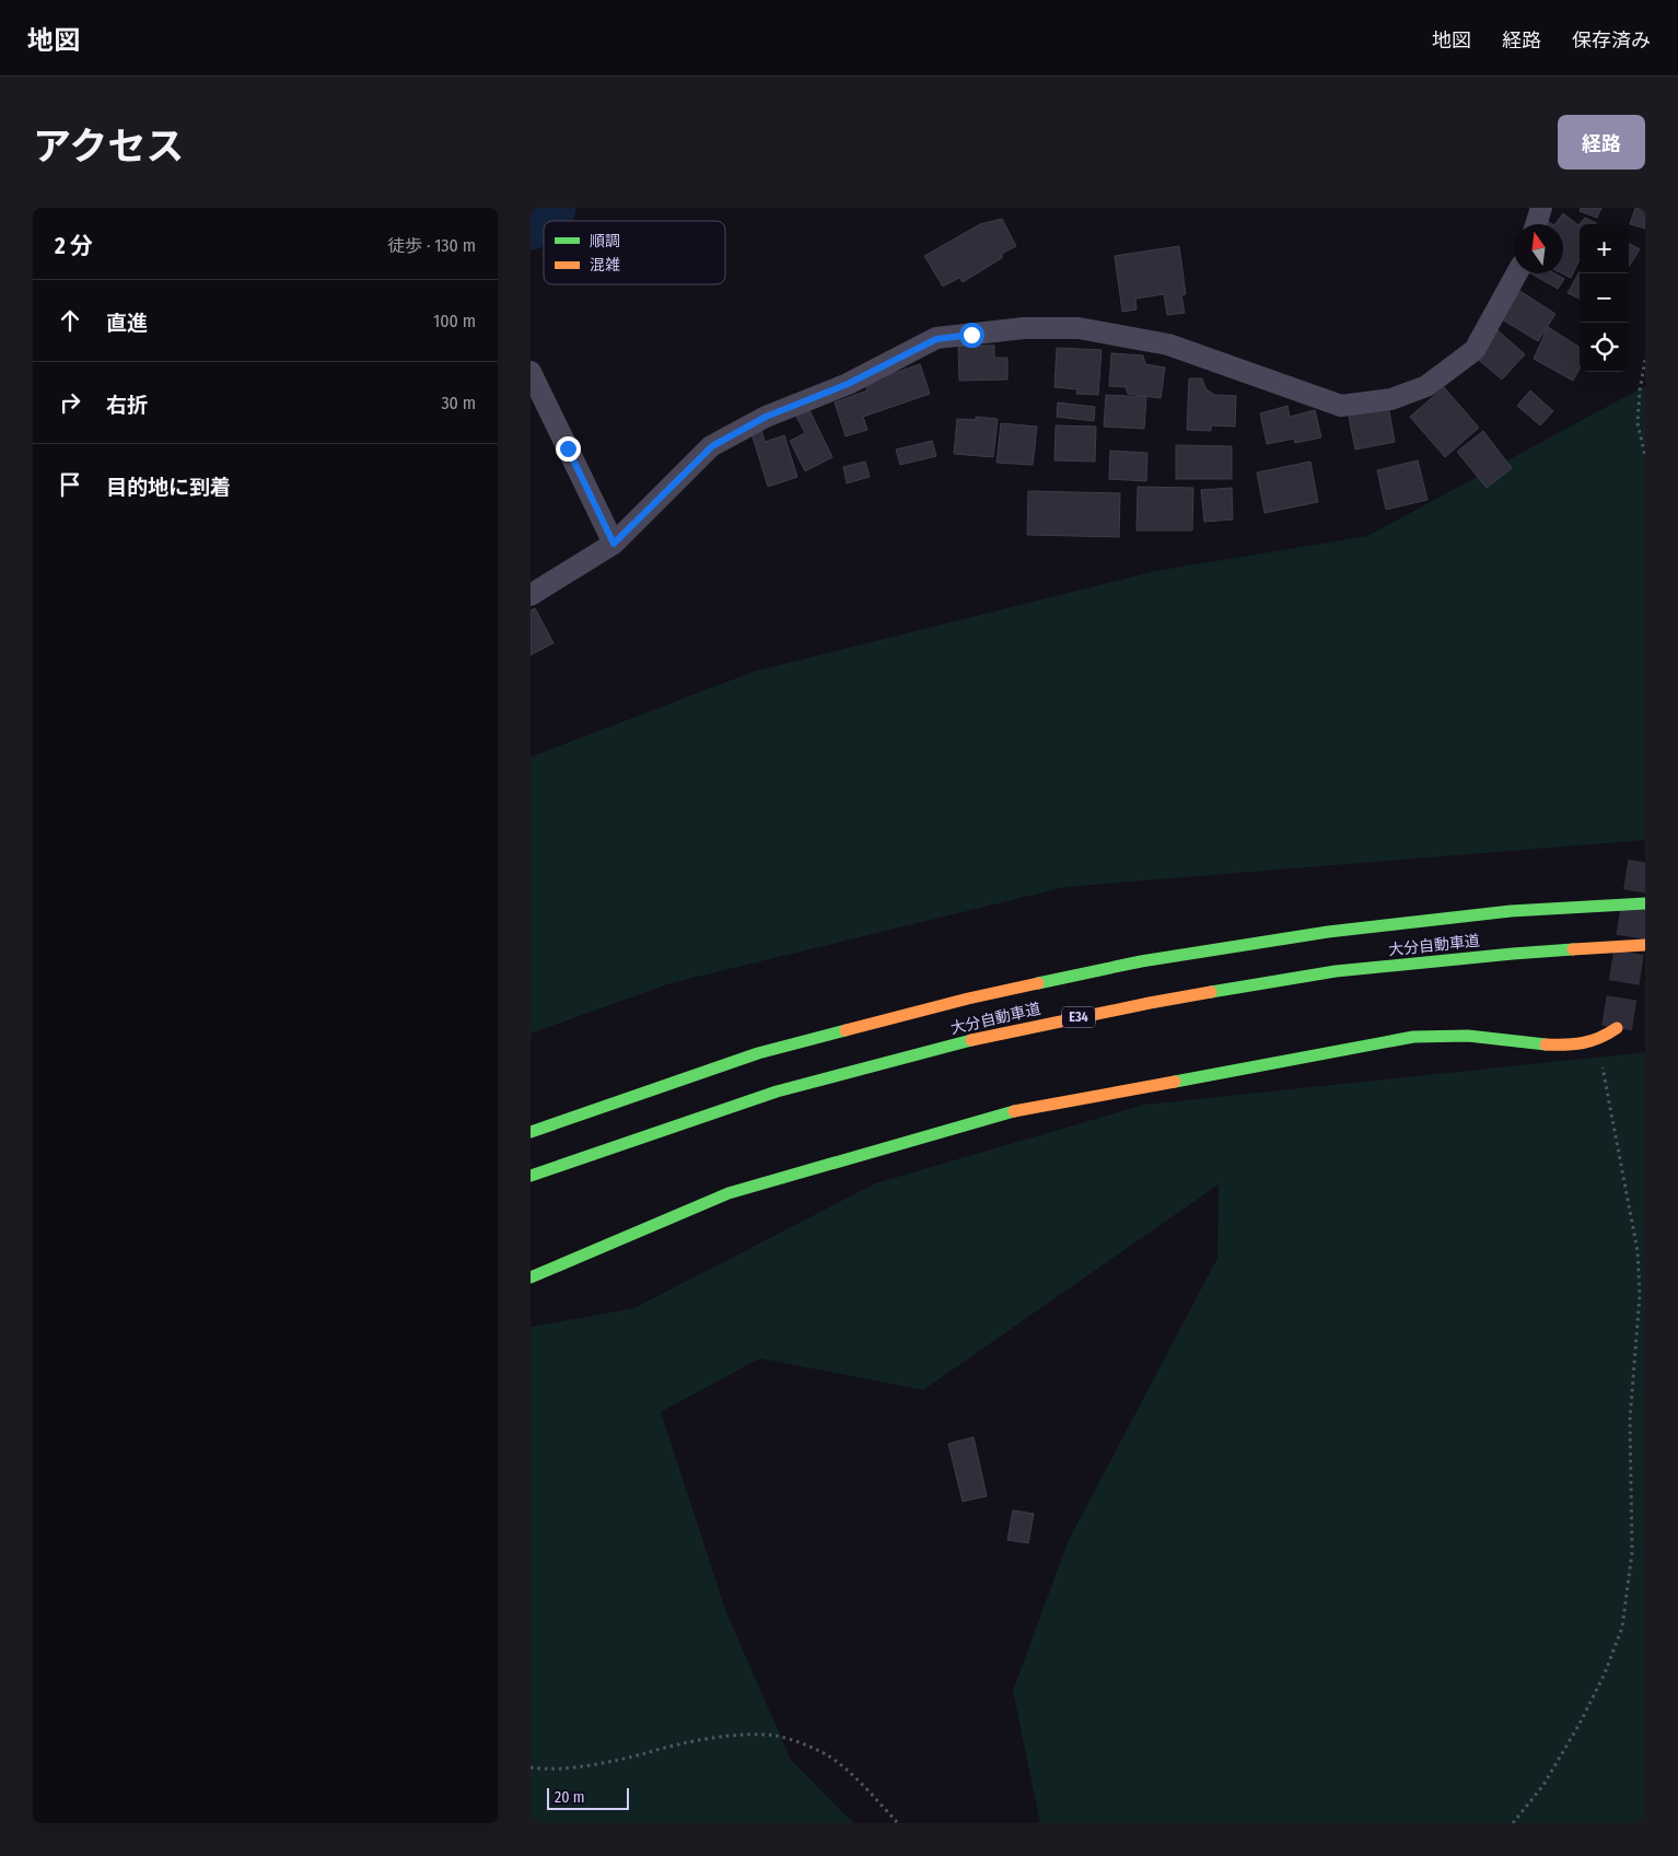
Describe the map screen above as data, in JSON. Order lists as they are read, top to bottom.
{
  "streets": {
    "main road": ["大分自動車道", "E34"]
  },
  "legend": ["順調", "混雑"],
  "scale_bar": "20 m",
  "north": "top",
  "page": {
    "header": "地図",
    "nav": ["地図", "経路", "保存済み"],
    "title": "アクセス",
    "buttons": "経路",
    "heading": ["2 分", "徒歩 · 130 m"],
    "map_buttons": ["+", "−"],
    "list": [
      ["直進", "100 m"],
      ["右折", "30 m"],
      "目的地に到着"
    ],
    "scale": "20 m"
  }
}
